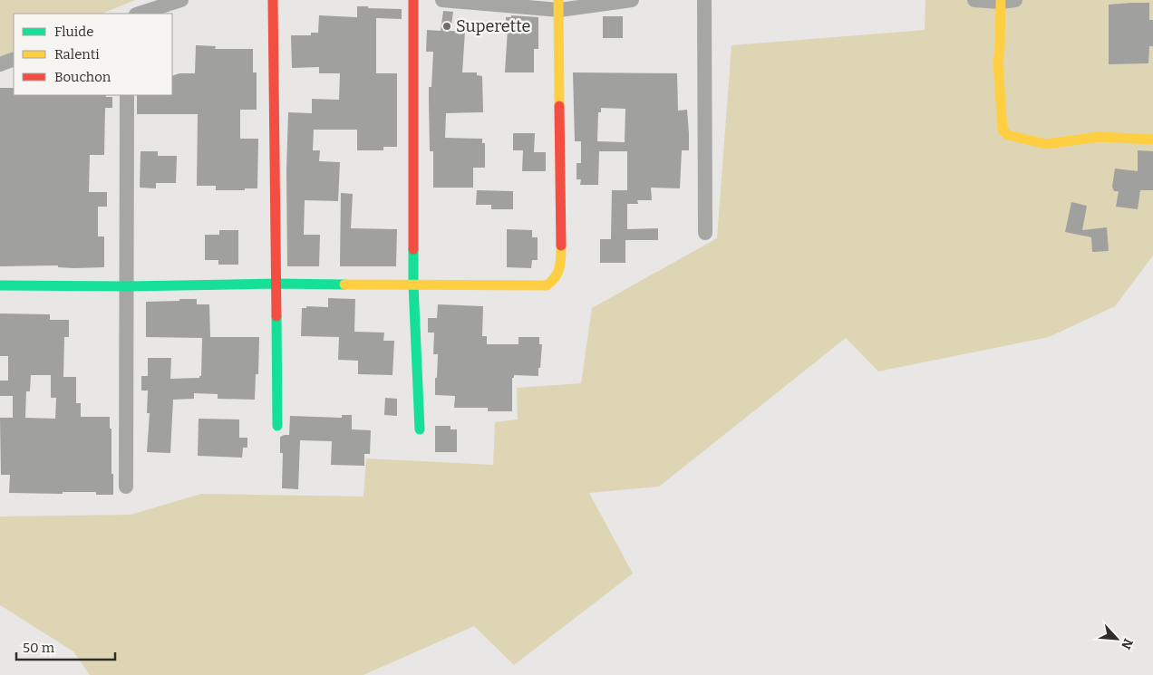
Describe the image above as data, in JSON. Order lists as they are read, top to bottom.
{
  "places": ["Superette"],
  "legend": ["Fluide", "Ralenti", "Bouchon"],
  "scale_bar": "50 m",
  "north": "bottom right"
}
